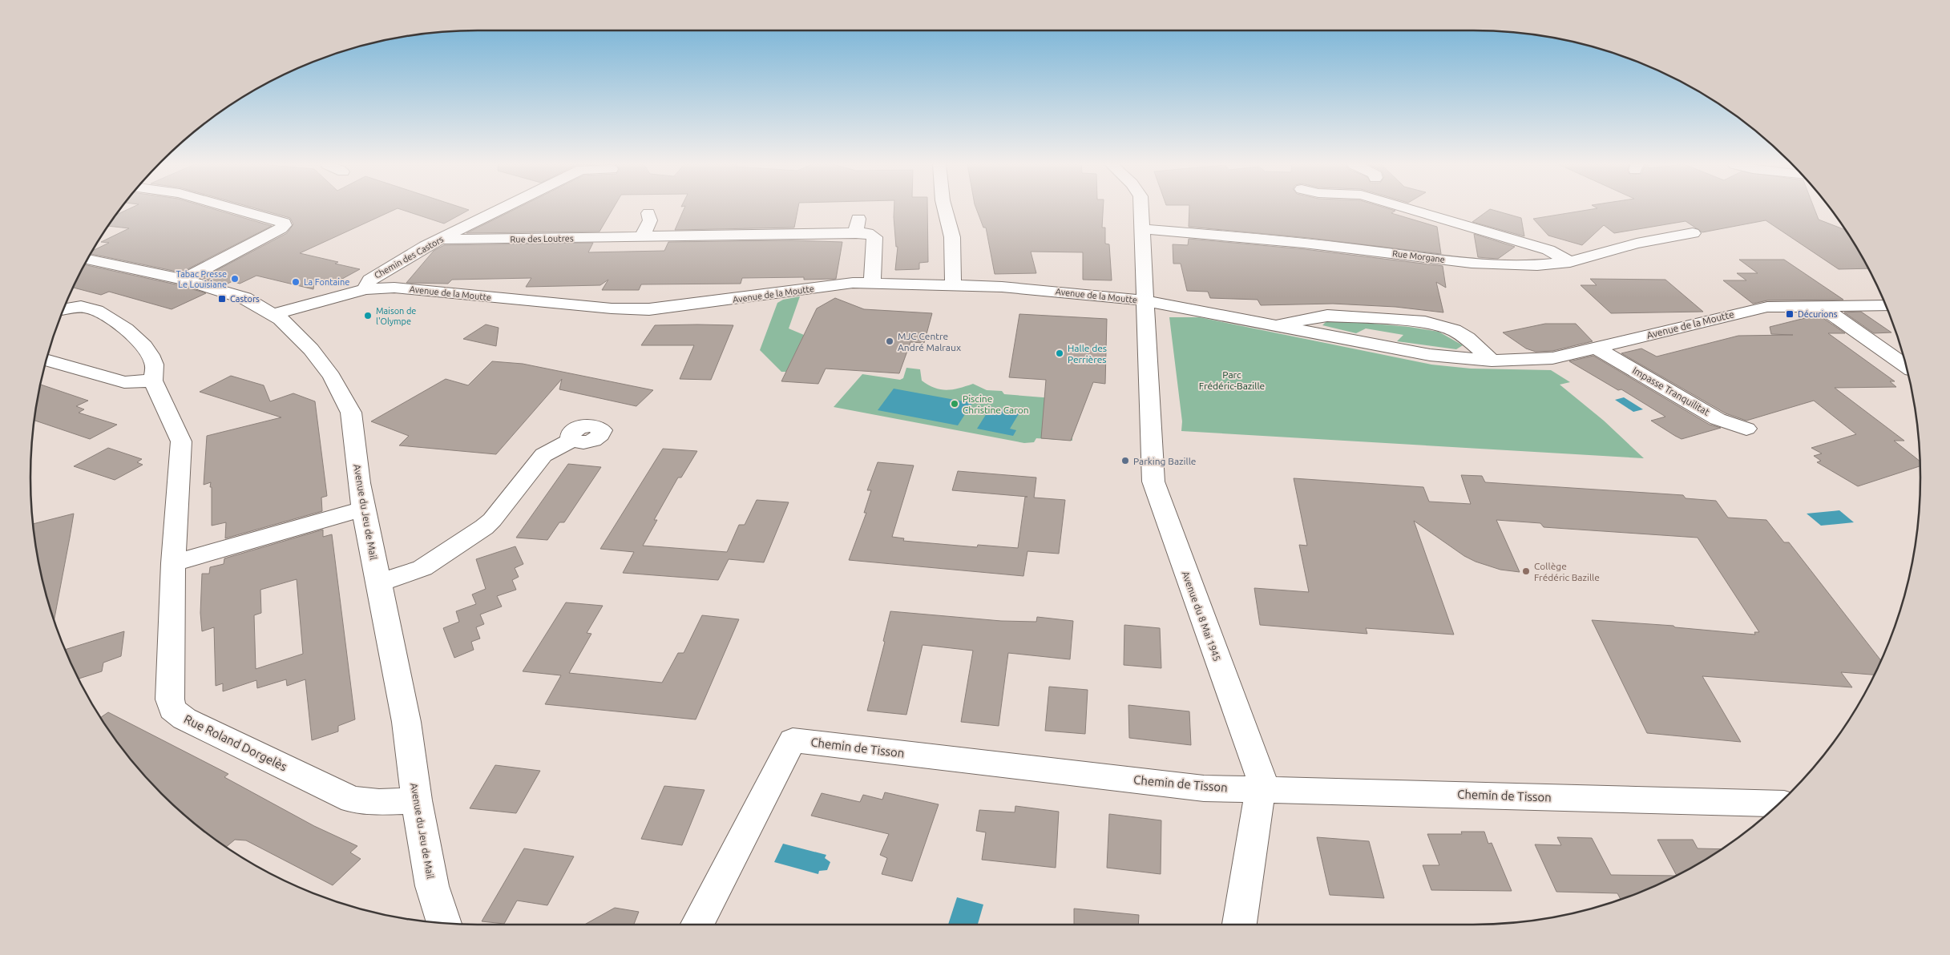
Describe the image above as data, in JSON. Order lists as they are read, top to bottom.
{
  "streets": {
    "street": [
      "Rue des Loutres",
      "Rue Morgane",
      "Chemin des Castors",
      "Avenue de la Moutte",
      "Impasse Tranquilitat",
      "Avenue du Jeu de Mail",
      "Avenue du 8 Mai 1945",
      "Rue Roland Dorgelès",
      "Chemin de Tisson"
    ]
  },
  "crossings": [
    ["Rue des Loutres", "Chemin des Castors"],
    ["Rue des Loutres", "Avenue de la Moutte"],
    ["Rue Morgane", "Avenue du 8 Mai 1945"],
    ["Chemin des Castors", "Avenue de la Moutte"],
    ["Avenue de la Moutte", "Impasse Tranquilitat"],
    ["Avenue de la Moutte", "Avenue du Jeu de Mail"],
    ["Avenue de la Moutte", "Avenue du 8 Mai 1945"],
    ["Avenue du Jeu de Mail", "Rue Roland Dorgelès"],
    ["Avenue du 8 Mai 1945", "Chemin de Tisson"]
  ],
  "parks": ["Parc Frédéric-Bazille"],
  "places": {
    "other": [
      "Tabac Presse Le Louisiane",
      "La Fontaine",
      "Maison de l'Olympe",
      "MJC Centre André Malraux",
      "Halle des Perrières",
      "Piscine Christine Caron",
      "Parking Bazille",
      "Collège Frédéric Bazille"
    ],
    "transit": ["Castors", "Décurions"]
  }
}
